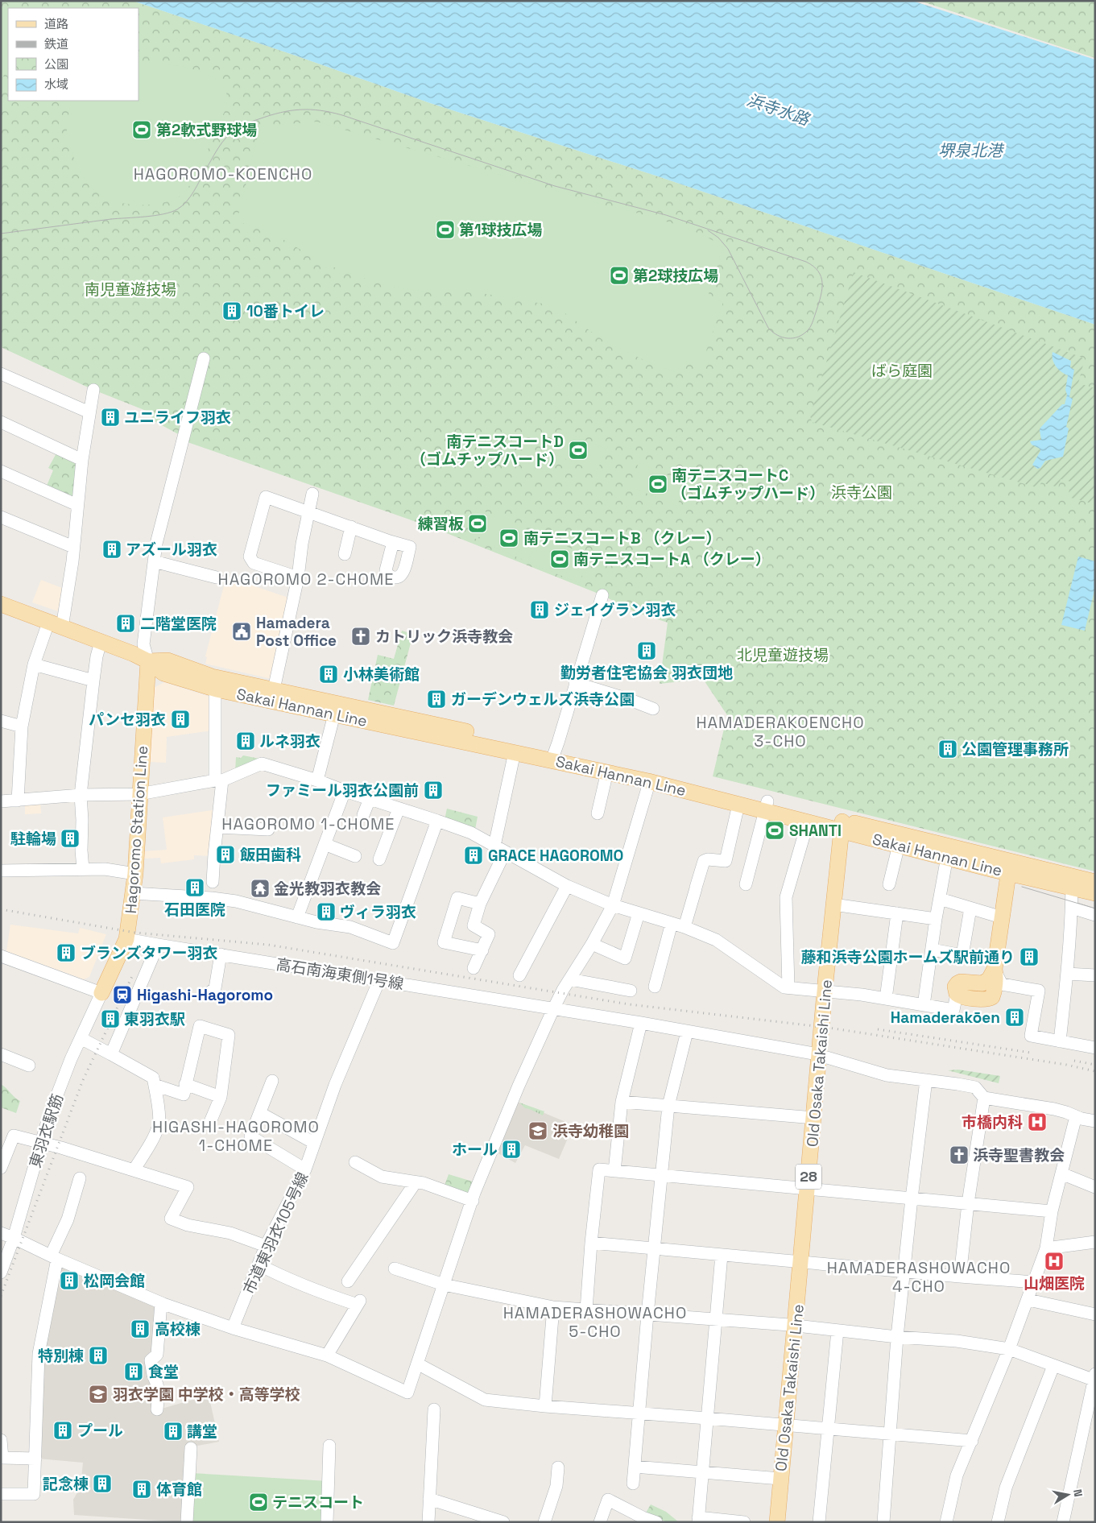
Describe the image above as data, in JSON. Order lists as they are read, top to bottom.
{
  "streets": {
    "main road": [
      "Sakai Hannan Line",
      "Hagoromo Station Line",
      "Old Osaka Takaishi Line",
      "28"
    ],
    "street": ["高石南海東側1号線", "東羽衣駅筋", "市道東羽衣105号線"]
  },
  "crossings": [
    ["Sakai Hannan Line", "Hagoromo Station Line"],
    ["Sakai Hannan Line", "Old Osaka Takaishi Line"],
    ["Hagoromo Station Line", "高石南海東側1号線"],
    ["Hagoromo Station Line", "東羽衣駅筋"],
    ["高石南海東側1号線", "Old Osaka Takaishi Line"],
    ["高石南海東側1号線", "市道東羽衣105号線"]
  ],
  "districts": [
    "HAGOROMO-KOENCHO",
    "HAGOROMO 2-CHOME",
    "HAMADERAKOENCHO 3-CHO",
    "HAGOROMO 1-CHOME",
    "HIGASHI-HAGOROMO 1-CHOME",
    "HAMADERASHOWACHO 4-CHO",
    "HAMADERASHOWACHO 5-CHO"
  ],
  "water": ["浜寺水路", "堺泉北港"],
  "parks": [
    "南児童遊技場",
    "ばら庭園",
    "浜寺公園",
    "北児童遊技場"
  ],
  "places": {
    "sports": [
      "第2軟式野球場",
      "第1球技広場",
      "第2球技広場",
      "南テニスコートD （ゴムチップハード）",
      "南テニスコートC （ゴムチップハード）",
      "練習板",
      "南テニスコートB （クレー）",
      "南テニスコートA （クレー）",
      "SHANTI",
      "テニスコート"
    ],
    "building": [
      "10番トイレ",
      "ユニライフ羽衣",
      "アズール羽衣",
      "ジェイグラン羽衣",
      "二階堂医院",
      "勤労者住宅協会 羽衣団地",
      "小林美術館",
      "ガーデンウェルズ浜寺公園",
      "パンセ羽衣",
      "ルネ羽衣",
      "公園管理事務所",
      "ファミール羽衣公園前",
      "駐輪場",
      "飯田歯科",
      "GRACE HAGOROMO",
      "石田医院",
      "ヴィラ羽衣",
      "ブランズタワー羽衣",
      "藤和浜寺公園ホームズ駅前通り",
      "Hamaderakōen",
      "東羽衣駅",
      "ホール",
      "松岡会館",
      "高校棟",
      "特別棟",
      "食堂",
      "プール",
      "講堂",
      "記念棟",
      "体育館"
    ],
    "public building": ["Hamadera Post Office"],
    "church": ["カトリック浜寺教会", "浜寺聖書教会"],
    "temple": ["金光教羽衣教会"],
    "station": ["Higashi-Hagoromo"],
    "hospital": ["市橋内科", "山畑医院"],
    "school or university": ["浜寺幼稚園", "羽衣学園 中学校・高等学校"]
  },
  "legend": [
    "道路",
    "鉄道",
    "公園",
    "水域"
  ],
  "north": "right"
}
